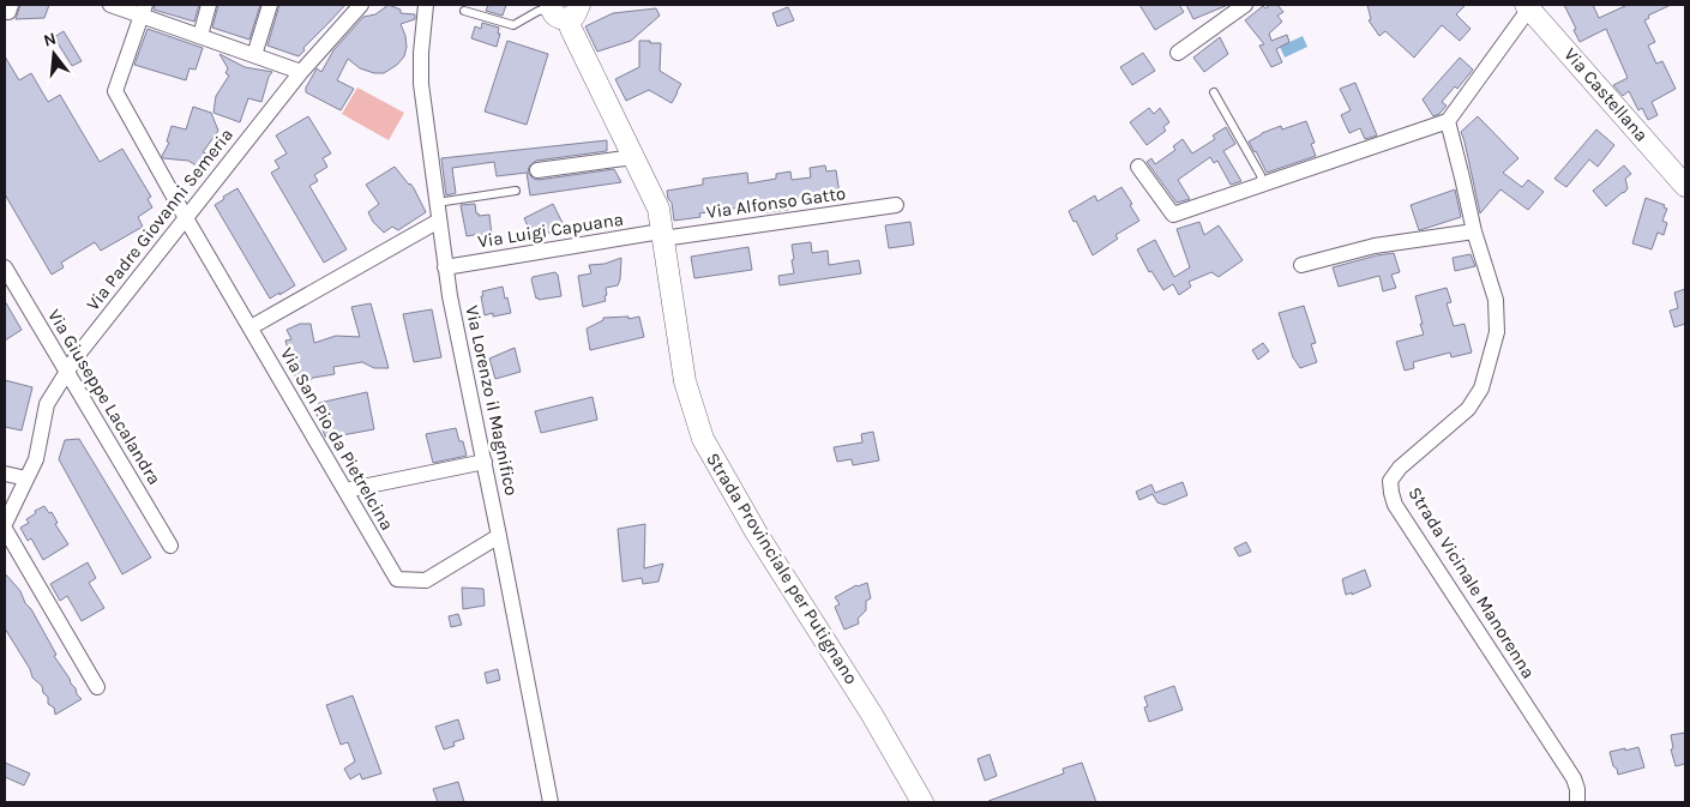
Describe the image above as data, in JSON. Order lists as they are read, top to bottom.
{
  "streets": {
    "street": [
      "Via Castellana",
      "Via Alfonso Gatto",
      "Via Padre Giovanni Semeria",
      "Via Luigi Capuana",
      "Via Giuseppe Lacalandra",
      "Via Lorenzo il Magnifico",
      "Via San Pio da Pietrelcina",
      "Strada Provinciale per Putignano",
      "Strada Vicinale Manorenna"
    ]
  },
  "crossings": [
    ["Via Alfonso Gatto", "Via Luigi Capuana"],
    ["Via Alfonso Gatto", "Strada Provinciale per Putignano"],
    ["Via Padre Giovanni Semeria", "Via Giuseppe Lacalandra"],
    ["Via Padre Giovanni Semeria", "Via San Pio da Pietrelcina"],
    ["Via Luigi Capuana", "Via Lorenzo il Magnifico"],
    ["Via Luigi Capuana", "Strada Provinciale per Putignano"],
    ["Via Lorenzo il Magnifico", "Via San Pio da Pietrelcina"]
  ],
  "north": "top"
}
